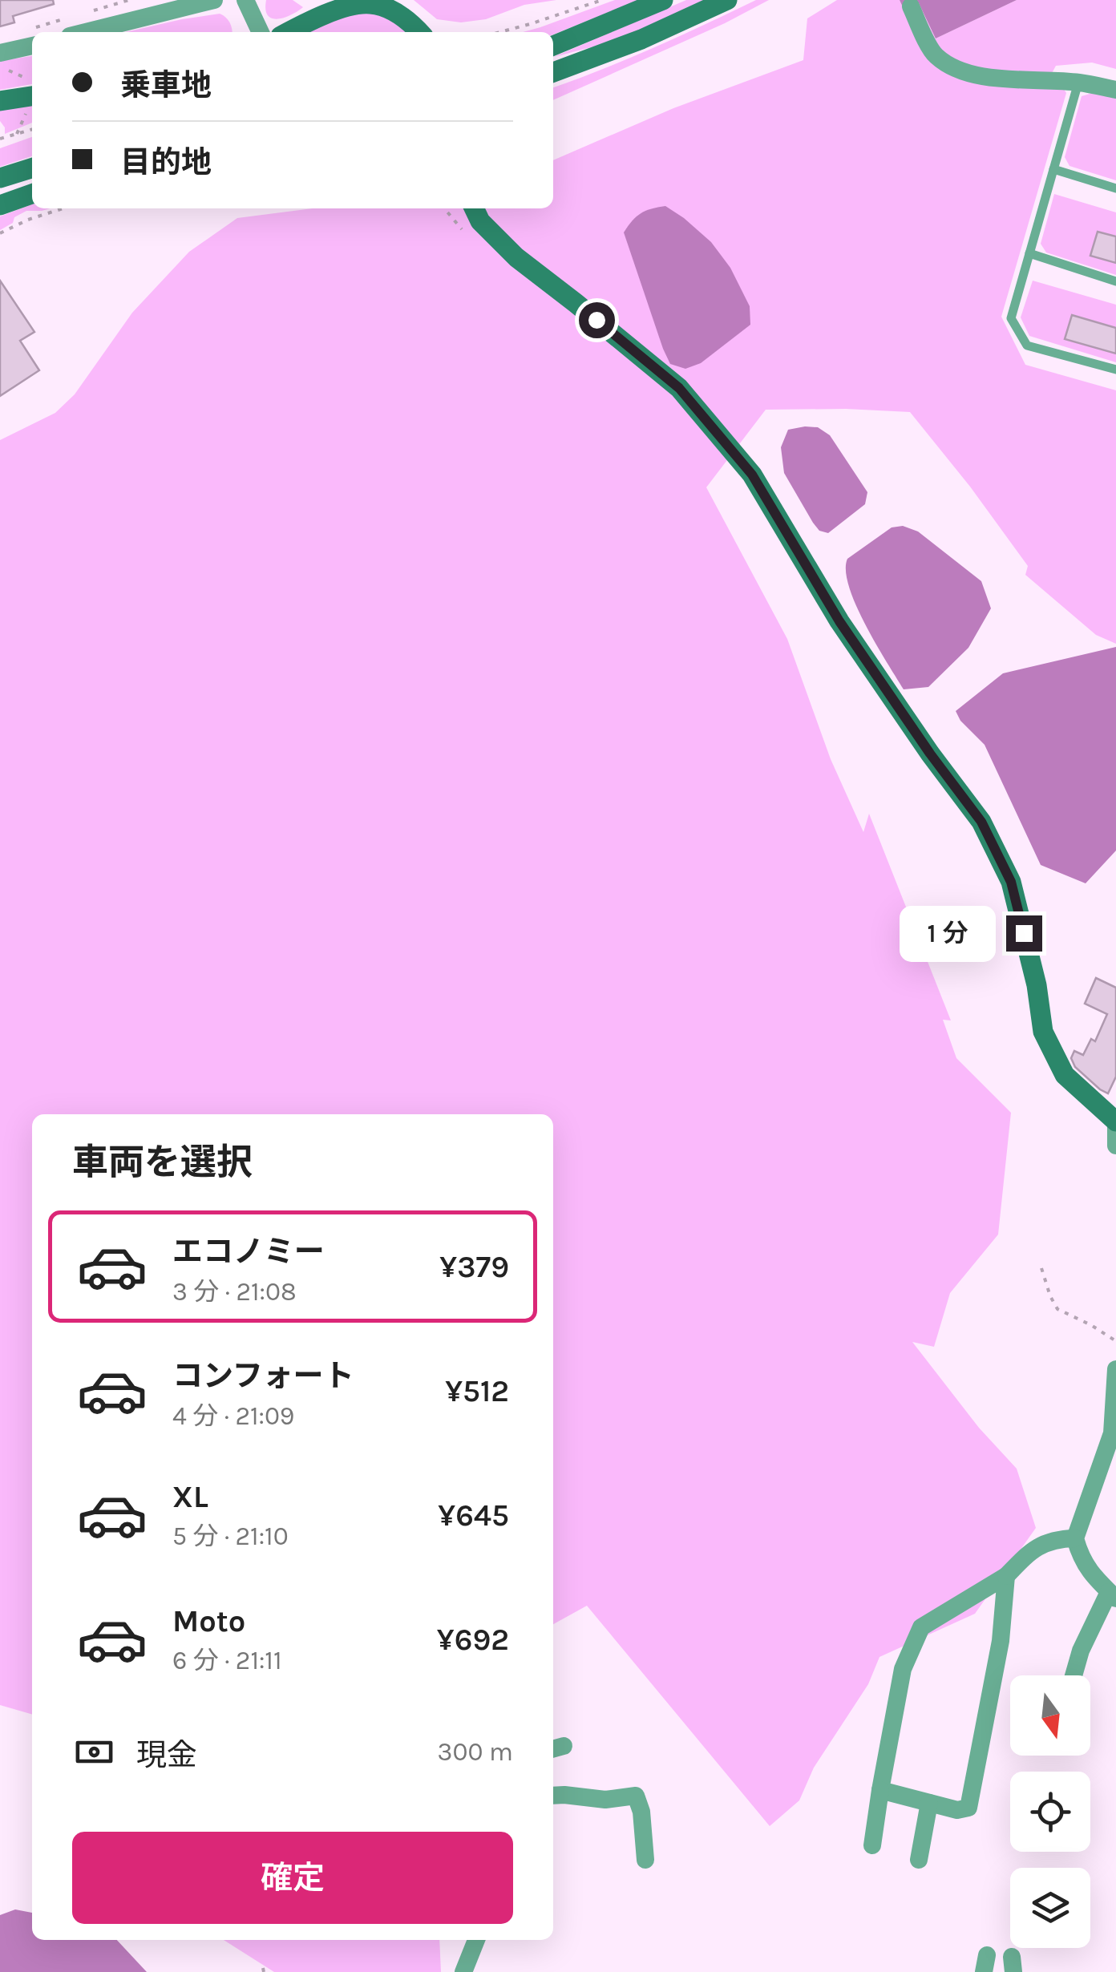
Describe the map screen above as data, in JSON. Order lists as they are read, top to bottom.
{
  "north": "bottom",
  "page": {
    "banner": ["乗車地", "目的地"],
    "bubble": "1 分",
    "heading": "車両を選択",
    "list": [
      {
        "name": "エコノミー",
        "note": "3 分 · 21:08",
        "value": "¥379"
      },
      {
        "name": "コンフォート",
        "note": "4 分 · 21:09",
        "value": "¥512"
      },
      {
        "name": "XL",
        "note": "5 分 · 21:10",
        "value": "¥645"
      },
      {
        "name": "Moto",
        "note": "6 分 · 21:11",
        "value": "¥692"
      }
    ],
    "pay": ["現金", "300 m"],
    "buttons": "確定"
  }
}
